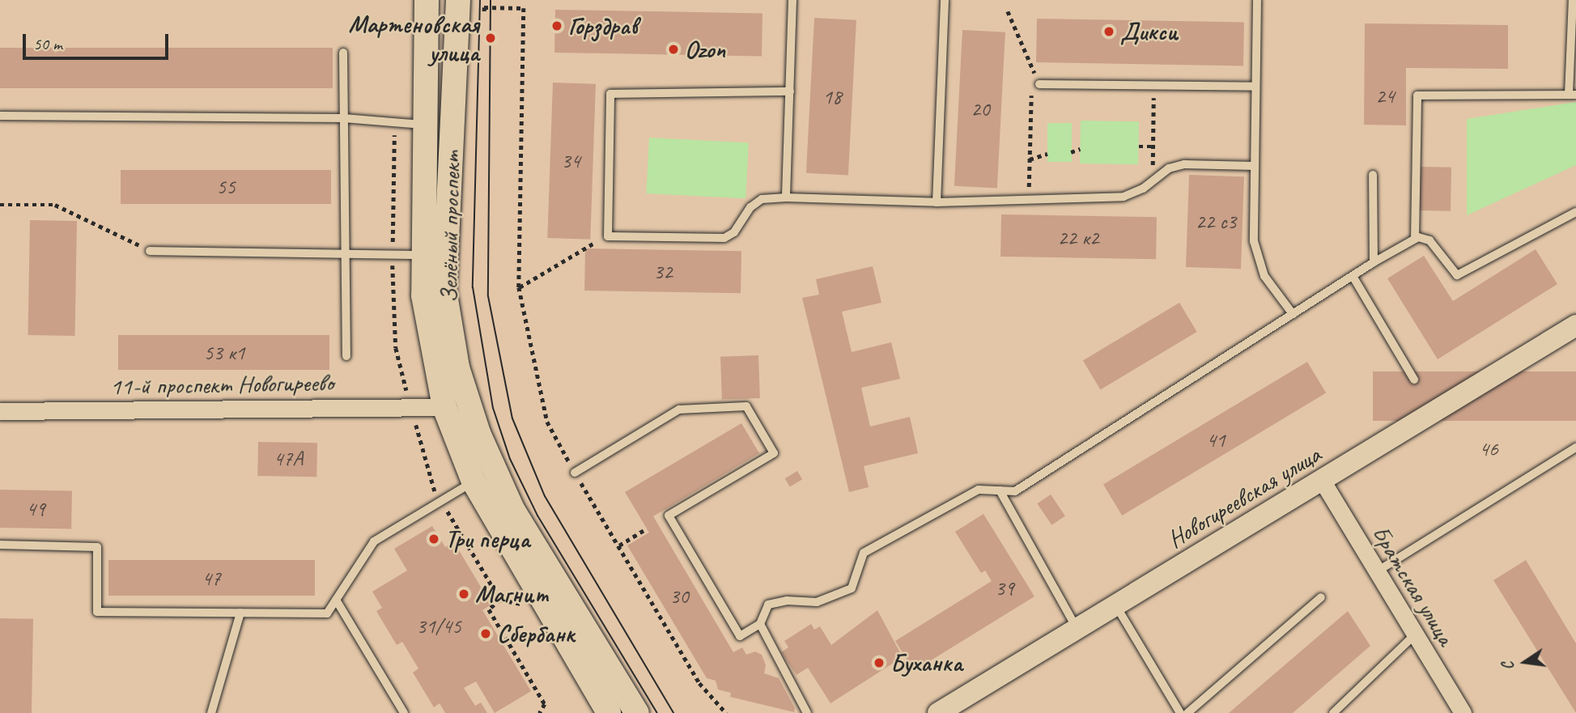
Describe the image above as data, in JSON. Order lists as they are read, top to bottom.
{
  "streets": {
    "main road": ["Зелёный проспект"],
    "street": ["11-й проспект Новогиреево", "Новогиреевская улица", "Братская улица"]
  },
  "crossings": [
    ["Зелёный проспект", "11-й проспект Новогиреево"],
    ["Новогиреевская улица", "Братская улица"]
  ],
  "places": [
    "Горздрав",
    "Дикси",
    "Мартеновская улица",
    "Ozon",
    "Три перца",
    "Магнит",
    "Сбербанк",
    "Буханка"
  ],
  "house_numbers": [
    "24",
    "18",
    "20",
    "34",
    "55",
    "22 с3",
    "22 к2",
    "32",
    "53 к1",
    "41",
    "46",
    "47А",
    "49",
    "47",
    "39",
    "30",
    "31/45"
  ],
  "scale_bar": "50 m",
  "north": "left"
}
